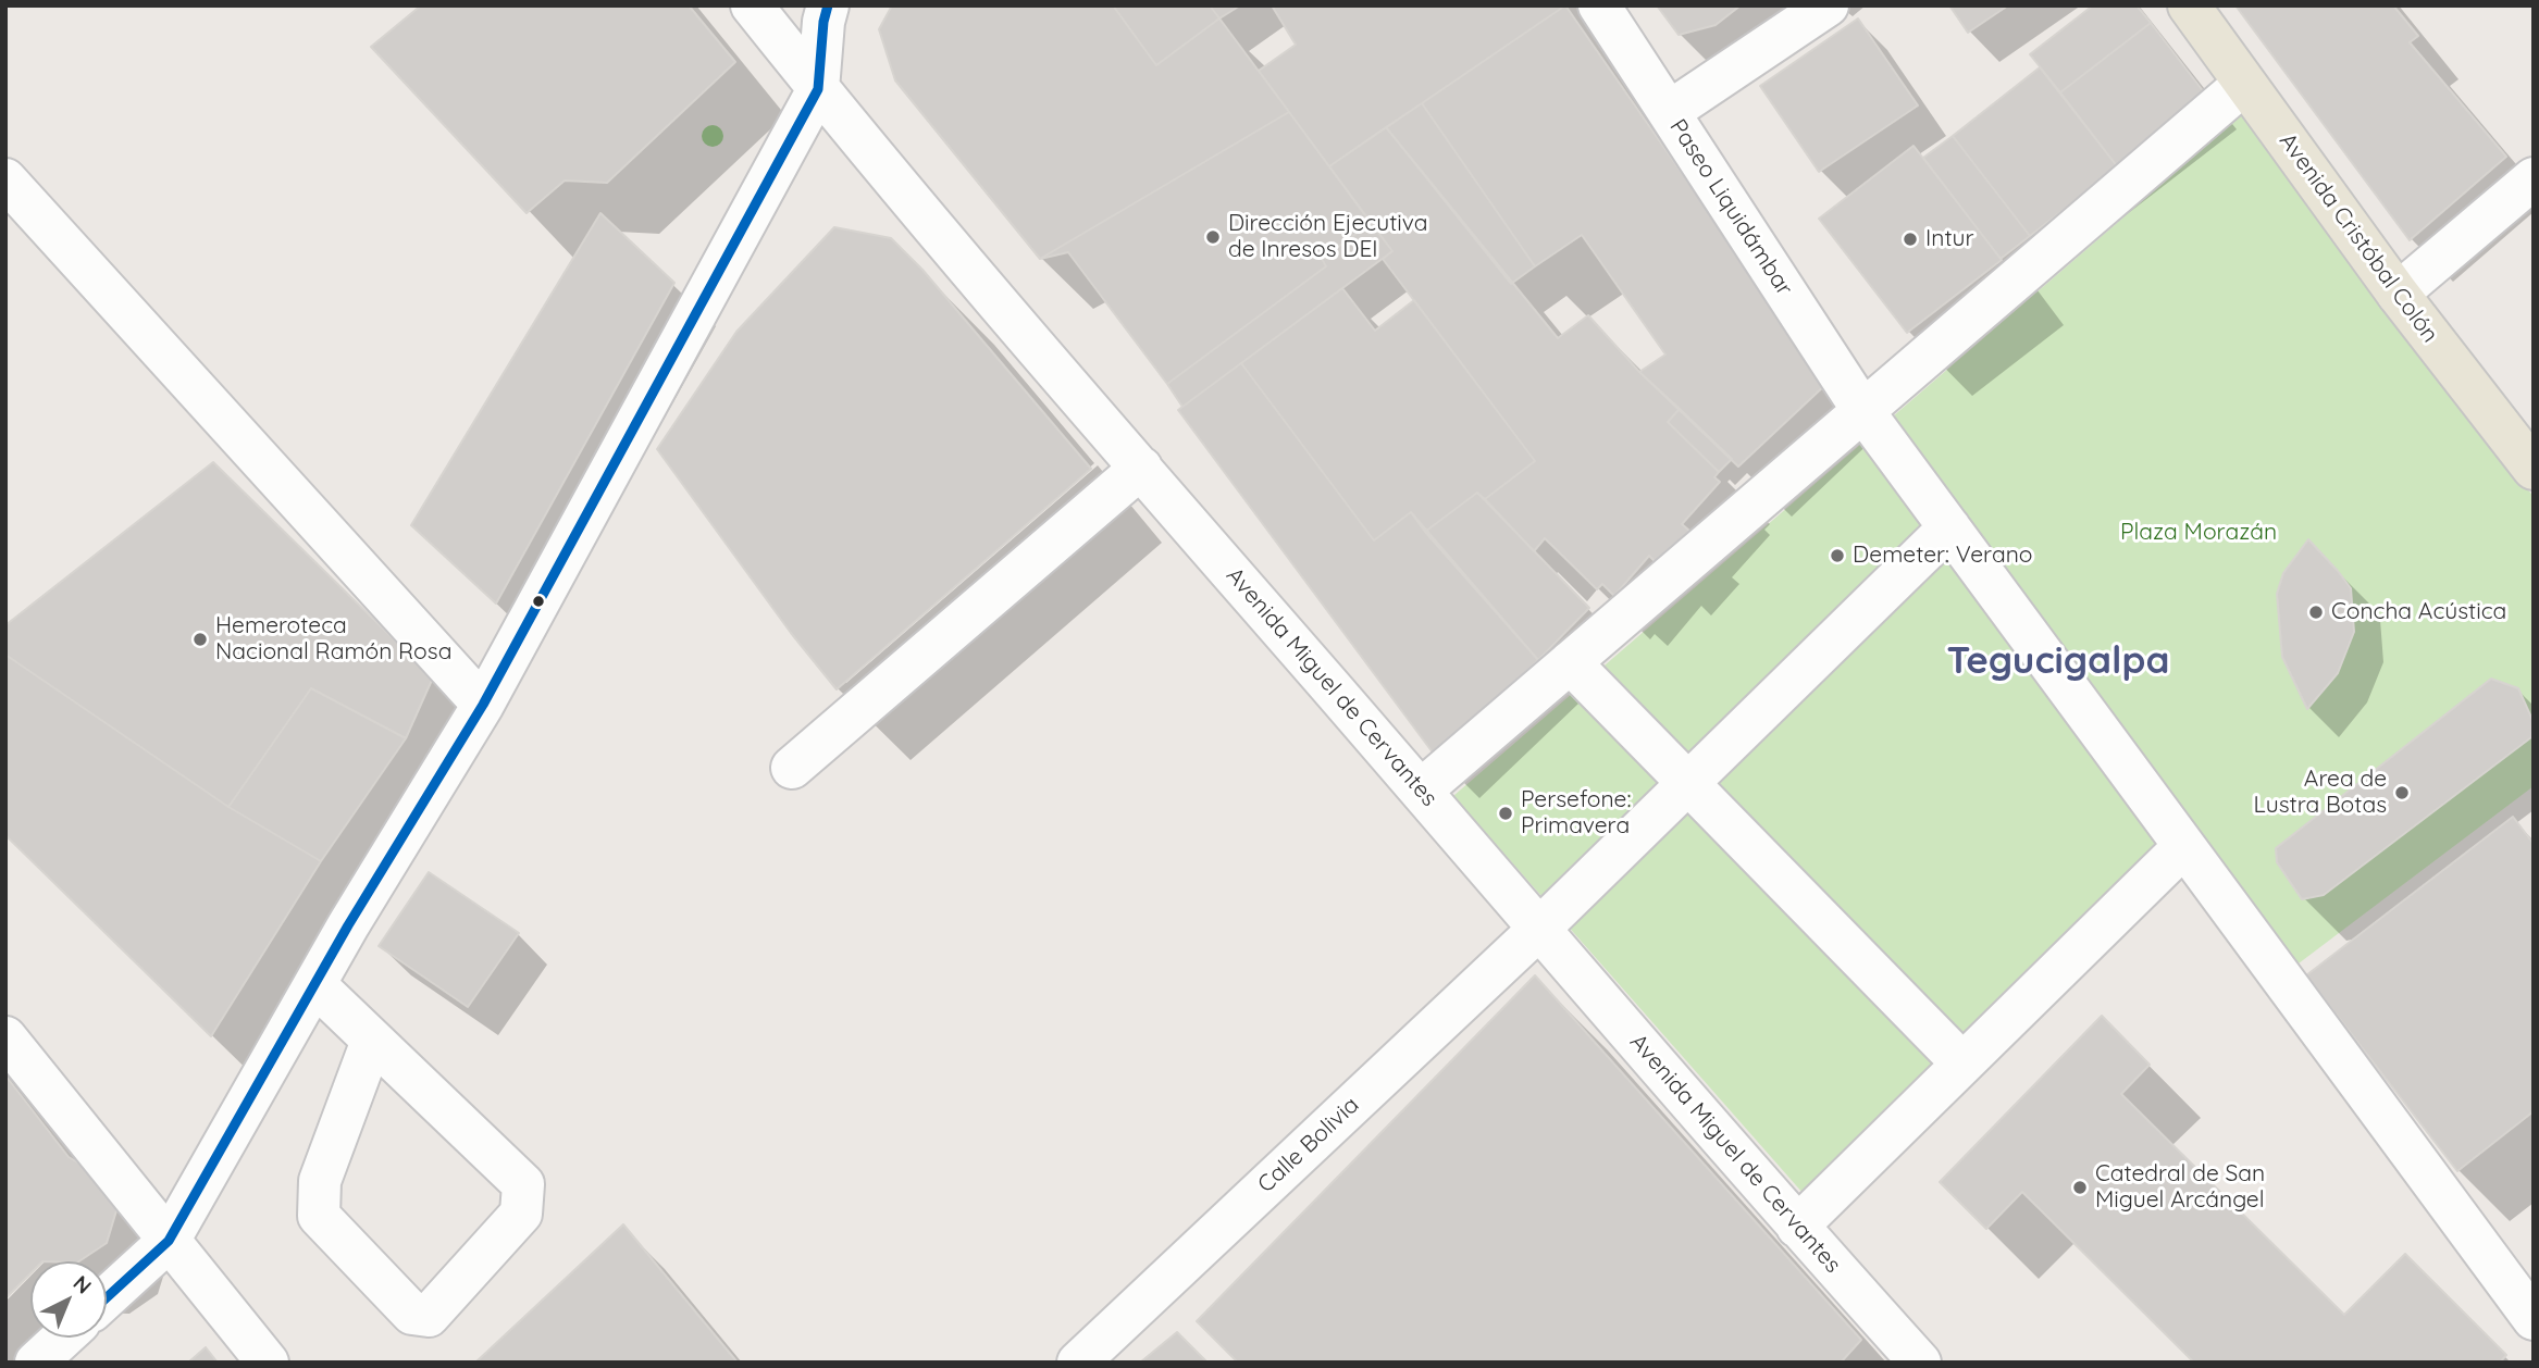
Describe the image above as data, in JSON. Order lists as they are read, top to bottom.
{
  "streets": {
    "main road": ["Avenida Cristóbal Colón"],
    "street": ["Paseo Liquidámbar", "Avenida Miguel de Cervantes", "Calle Bolivia"]
  },
  "crossings": [
    ["Paseo Liquidámbar", "Calle Bolivia"],
    ["Avenida Miguel de Cervantes", "Calle Bolivia"]
  ],
  "districts": ["Tegucigalpa"],
  "parks": ["Plaza Morazán"],
  "places": [
    "Dirección Ejecutiva de Inresos DEI",
    "Intur",
    "Demeter: Verano",
    "Concha Acústica",
    "Hemeroteca Nacional Ramón Rosa",
    "Area de Lustra Botas",
    "Persefone: Primavera",
    "Catedral de San Miguel Arcángel"
  ],
  "north": "top right"
}
